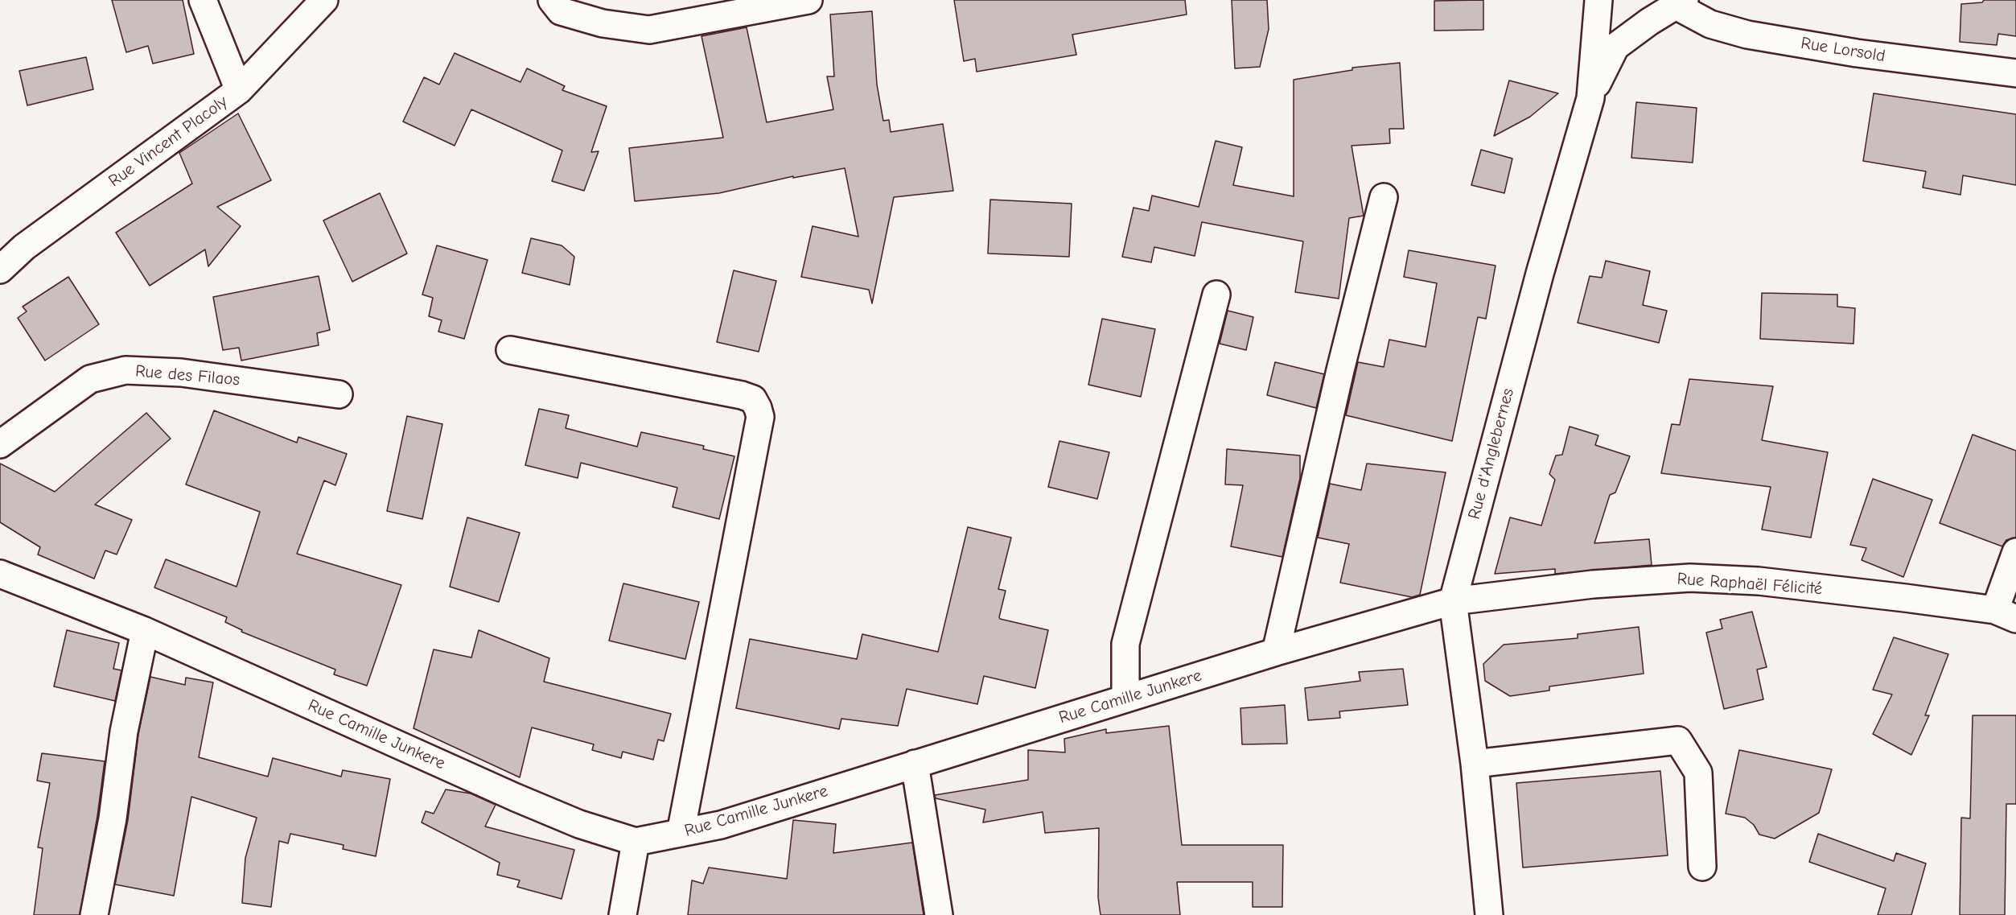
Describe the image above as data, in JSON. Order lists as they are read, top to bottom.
{
  "streets": {
    "street": [
      "Rue Lorsold",
      "Rue Vincent Placoly",
      "Rue des Filaos",
      "Rue d'Anglebernes",
      "Rue Raphaël Félicité",
      "Rue Camille Junkere"
    ]
  },
  "crossings": [
    ["Rue d'Anglebernes", "Rue Raphaël Félicité"],
    ["Rue d'Anglebernes", "Rue Camille Junkere"],
    ["Rue Raphaël Félicité", "Rue Camille Junkere"]
  ]
}
